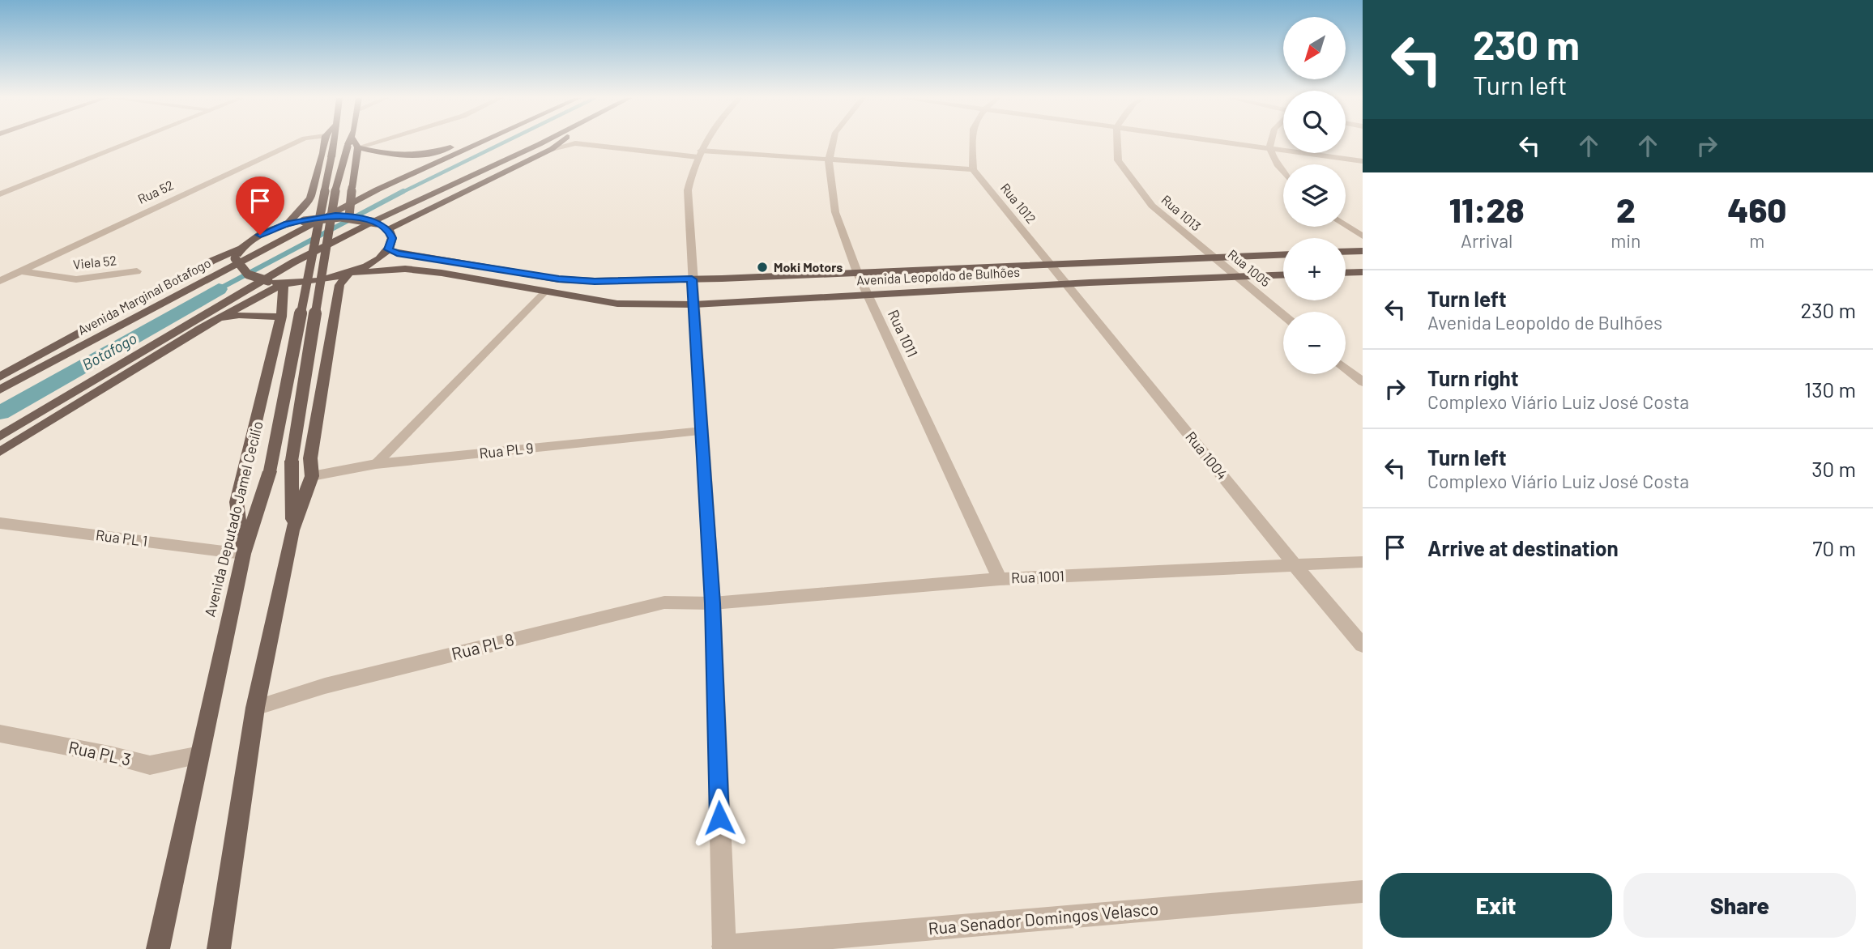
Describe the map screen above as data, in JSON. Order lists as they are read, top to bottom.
{
  "streets": {
    "main road": ["Avenida Leopoldo de Bulhões", "Avenida Marginal Botafogo", "Avenida Deputado Jamel Cecílio"],
    "street": [
      "Rua 52",
      "Rua 1012",
      "Rua 1013",
      "Viela 52",
      "Rua 1005",
      "Rua 1011",
      "Rua PL 9",
      "Rua 1004",
      "Rua PL 1",
      "Rua 1001",
      "Rua PL 8",
      "Rua PL 3",
      "Rua Senador Domingos Velasco"
    ]
  },
  "crossings": [
    ["Rua 52", "Viela 52"],
    ["Rua 1012", "Avenida Leopoldo de Bulhões"],
    ["Rua 1012", "Rua 1004"],
    ["Rua 1013", "Rua 1005"],
    ["Rua 1013", "Avenida Leopoldo de Bulhões"],
    ["Rua 1005", "Avenida Leopoldo de Bulhões"],
    ["Avenida Leopoldo de Bulhões", "Rua 1011"],
    ["Avenida Leopoldo de Bulhões", "Rua 1004"],
    ["Rua 1011", "Rua 1001"],
    ["Rua 1004", "Rua 1001"],
    ["Avenida Deputado Jamel Cecílio", "Rua PL 1"],
    ["Avenida Deputado Jamel Cecílio", "Rua PL 3"],
    ["Rua 1001", "Rua PL 8"]
  ],
  "water": ["Botafogo"],
  "places": ["Moki Motors"],
  "north": "bottom left",
  "page": {
    "turn": ["230 m", "Turn left"],
    "map_buttons": ["+", "−"],
    "eta": [
      "11:28",
      "Arrival",
      "2",
      "min",
      "460",
      "m"
    ],
    "list": [
      {
        "name": "Turn left",
        "note": "Avenida Leopoldo de Bulhões",
        "value": "230 m"
      },
      {
        "name": "Turn right",
        "note": "Complexo Viário Luiz José Costa",
        "value": "130 m"
      },
      {
        "name": "Turn left",
        "note": "Complexo Viário Luiz José Costa",
        "value": "30 m"
      },
      {
        "name": "Arrive at destination",
        "value": "70 m"
      }
    ],
    "buttons": ["Exit", "Share"]
  }
}
